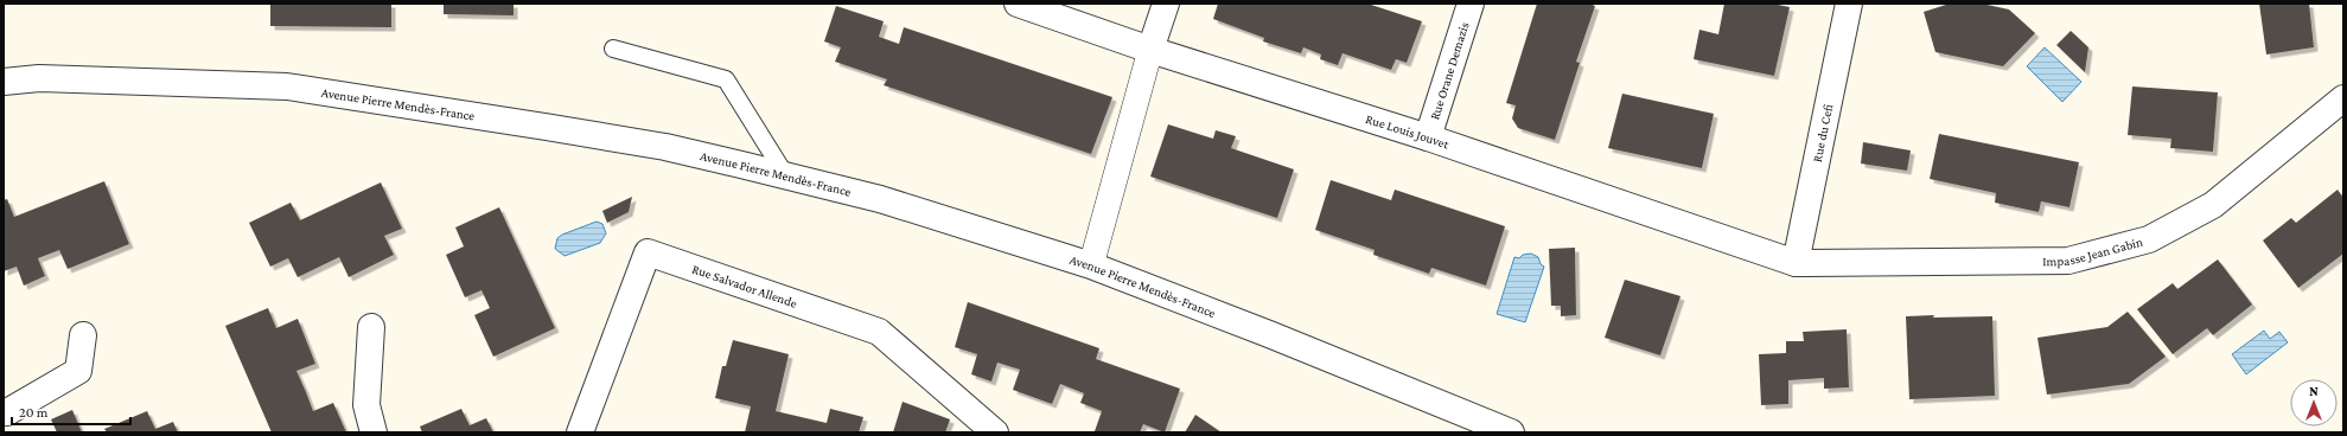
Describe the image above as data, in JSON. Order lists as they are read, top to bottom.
{
  "streets": {
    "street": [
      "Rue Orane Demazis",
      "Avenue Pierre Mendès-France",
      "Rue Louis Jouvet",
      "Rue du Cefi",
      "Impasse Jean Gabin",
      "Rue Salvador Allende"
    ]
  },
  "crossings": [
    ["Rue Orane Demazis", "Rue Louis Jouvet"],
    ["Rue Louis Jouvet", "Rue du Cefi"],
    ["Rue Louis Jouvet", "Impasse Jean Gabin"],
    ["Rue du Cefi", "Impasse Jean Gabin"]
  ],
  "scale_bar": "20 m",
  "north": "top"
}
